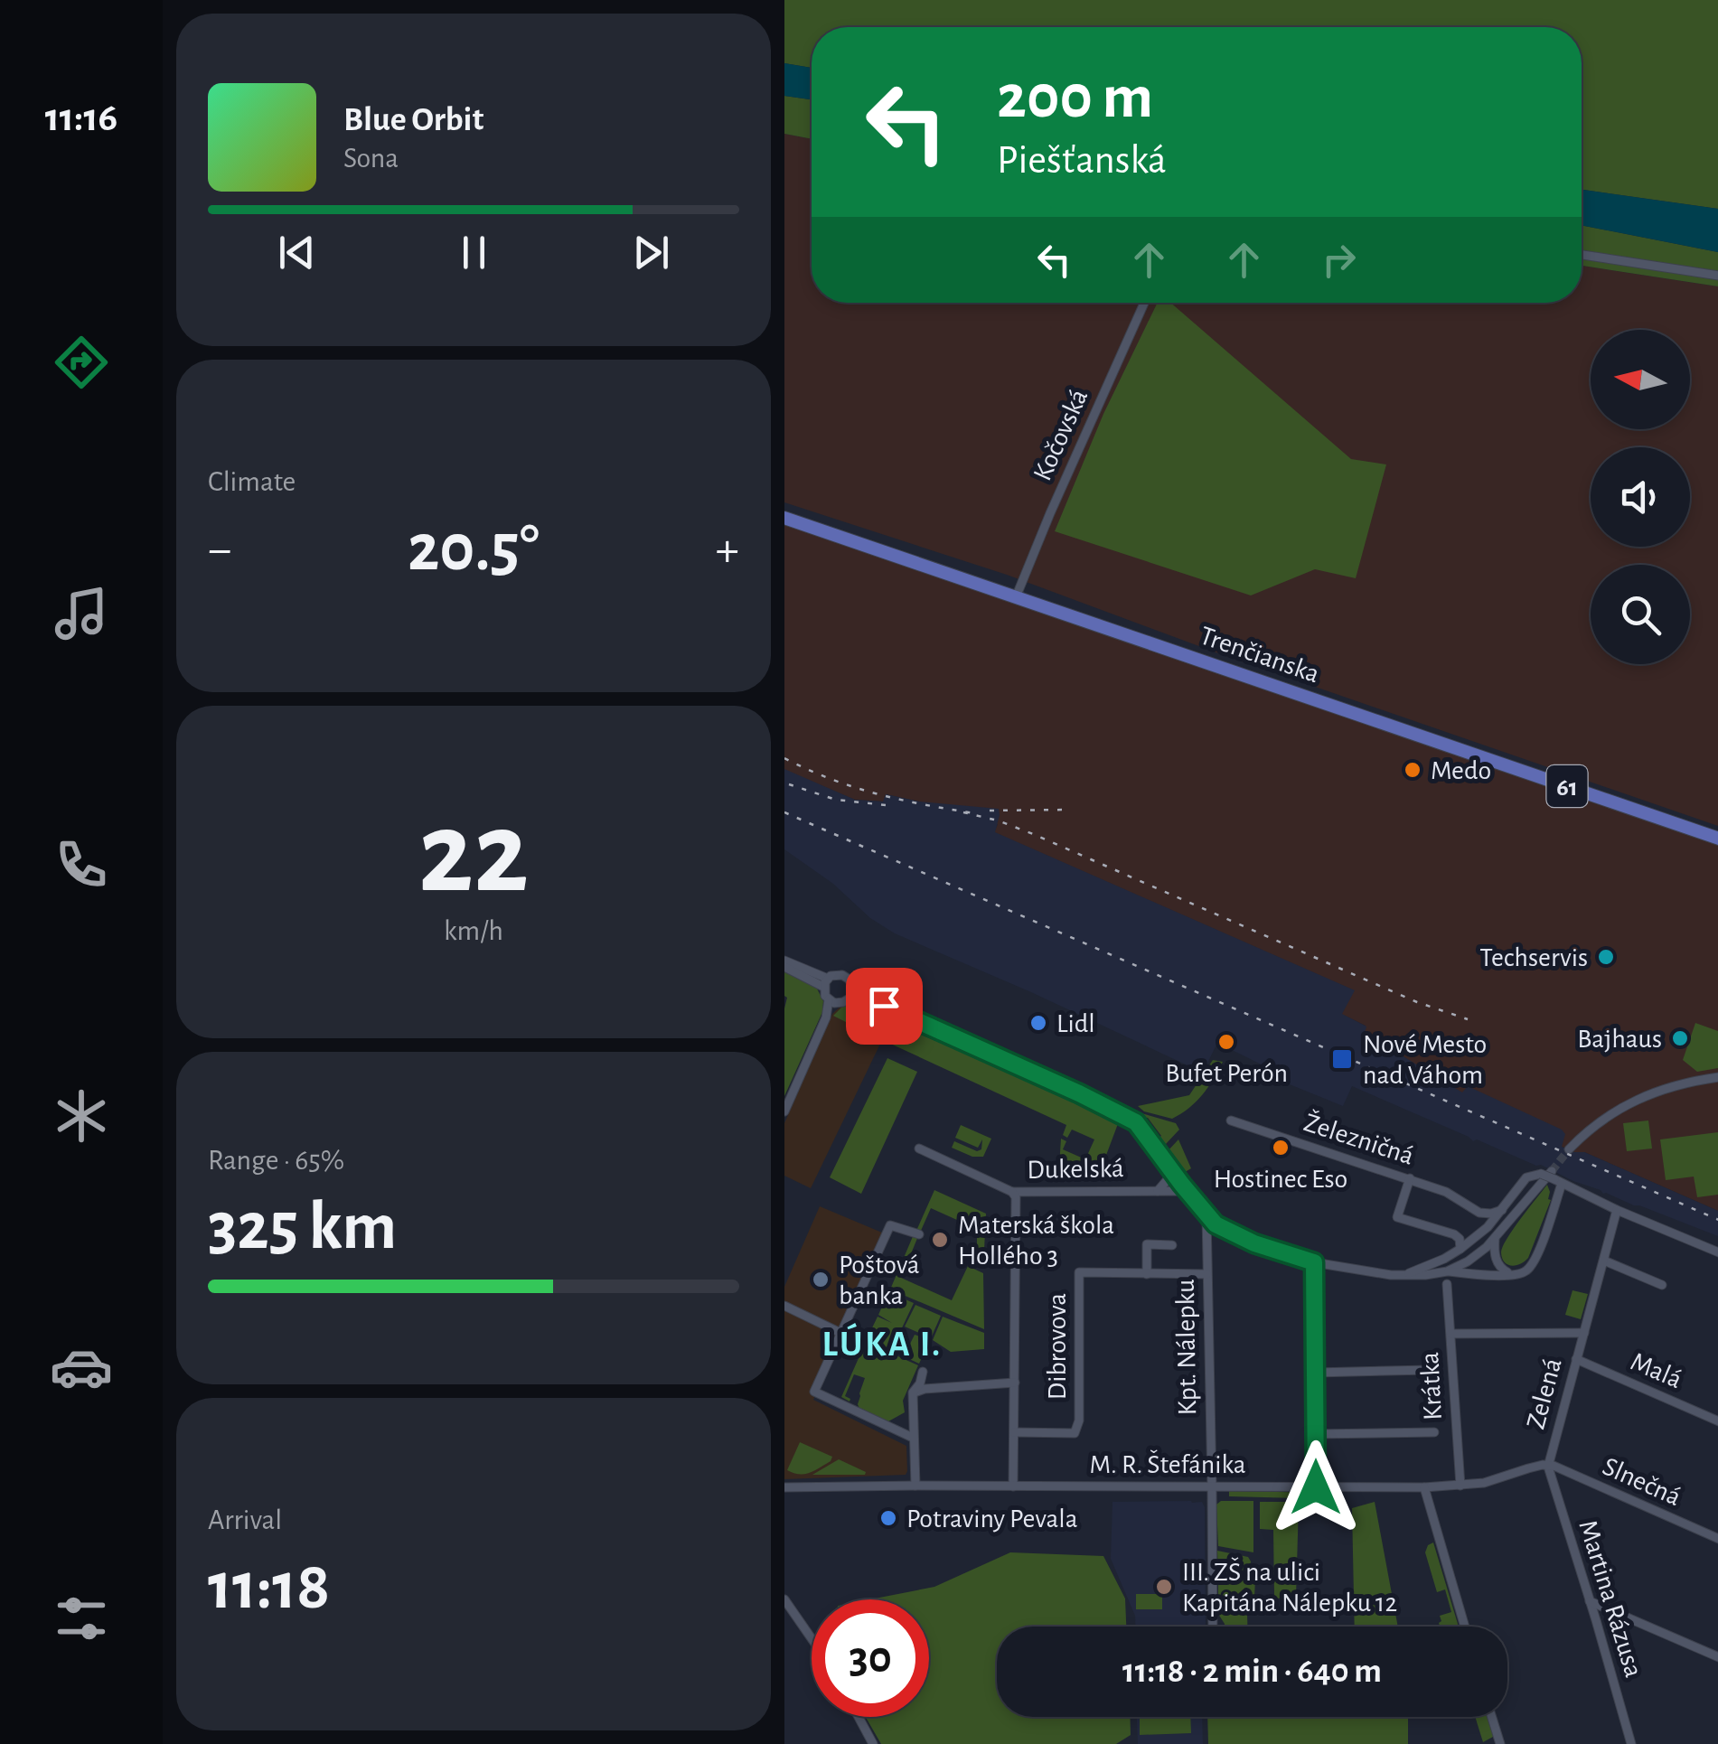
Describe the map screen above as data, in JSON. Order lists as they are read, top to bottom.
{
  "streets": {
    "main road": ["Trenčianska", "61"],
    "street": [
      "Kočovská",
      "Železničná",
      "Dukelská",
      "Dibrovova",
      "Kpt. Nálepku",
      "Malá",
      "Krátka",
      "Zelená",
      "M. R. Štefánika",
      "Slnečná",
      "Martina Rázusa"
    ]
  },
  "crossings": [
    ["Kočovská", "Trenčianska"],
    ["Dukelská", "Dibrovova"],
    ["Dibrovova", "Kpt. Nálepku"],
    ["Dibrovova", "M. R. Štefánika"],
    ["Kpt. Nálepku", "M. R. Štefánika"],
    ["Malá", "Zelená"],
    ["Krátka", "Zelená"],
    ["Krátka", "M. R. Štefánika"],
    ["Zelená", "M. R. Štefánika"],
    ["Zelená", "Slnečná"],
    ["Zelená", "Martina Rázusa"],
    ["M. R. Štefánika", "Slnečná"],
    ["M. R. Štefánika", "Martina Rázusa"],
    ["Slnečná", "Martina Rázusa"]
  ],
  "districts": ["LÚKA I."],
  "places": {
    "other": [
      "Medo",
      "Techservis",
      "Lidl",
      "Bajhaus",
      "Bufet Perón",
      "Hostinec Eso",
      "Materská škola Hollého 3",
      "Poštová banka",
      "Potraviny Pevala",
      "III. ZŠ na ulici Kapitána Nálepku 12"
    ],
    "transit": ["Nové Mesto nad Váhom"]
  },
  "north": "left",
  "page": {
    "tabs": "11:16",
    "turn": ["200 m", "Piešťanská"],
    "song": ["Blue Orbit", "Sona"],
    "tile": [
      "Climate",
      ["22", "km/h"],
      ["Range · 65%", "325 km"],
      ["Arrival", "11:18"]
    ],
    "heat": ["−", "20.5°", "+"],
    "limit": "30",
    "trip": "11:18 · 2 min · 640 m"
  }
}
